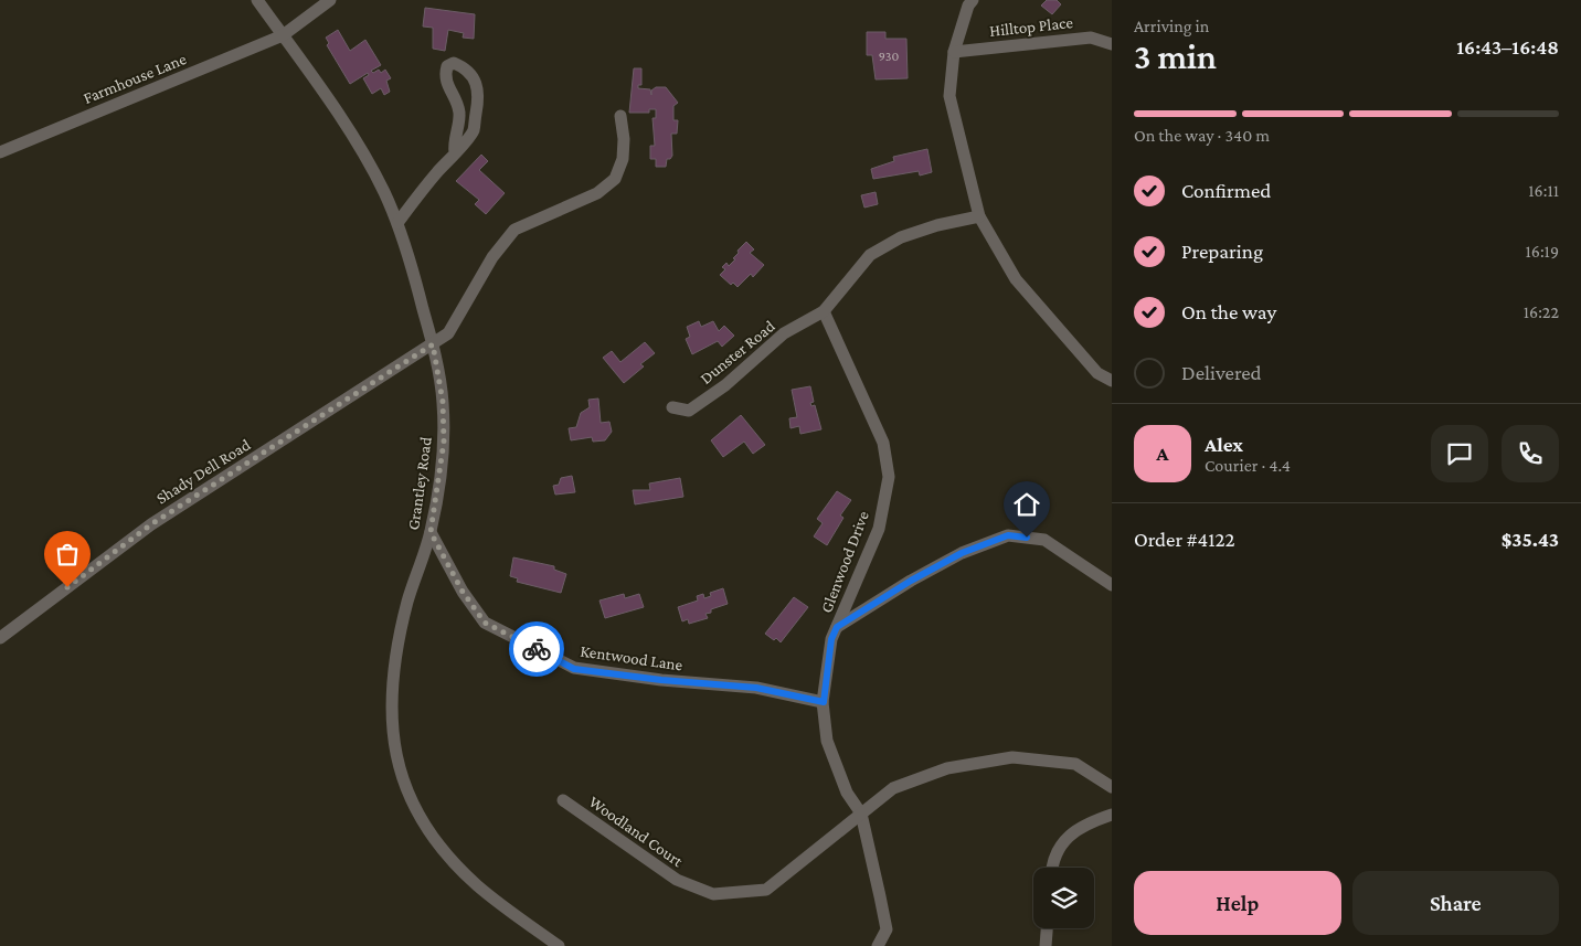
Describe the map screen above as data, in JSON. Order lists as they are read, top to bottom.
{
  "streets": {
    "street": [
      "Hilltop Place",
      "Farmhouse Lane",
      "Dunster Road",
      "Shady Dell Road",
      "Grantley Road",
      "Glenwood Drive",
      "Kentwood Lane",
      "Woodland Court"
    ]
  },
  "crossings": [
    ["Farmhouse Lane", "Grantley Road"],
    ["Dunster Road", "Glenwood Drive"],
    ["Shady Dell Road", "Grantley Road"],
    ["Grantley Road", "Kentwood Lane"],
    ["Glenwood Drive", "Kentwood Lane"],
    ["Glenwood Drive", "Woodland Court"]
  ],
  "house_numbers": ["930"],
  "page": {
    "heading": ["3 min", "Arriving in", "16:43–16:48"],
    "panel": [
      "Alex",
      "Courier · 4.4",
      "Order #4122",
      "$35.43"
    ],
    "bar": "On the way · 340 m",
    "list": [
      ["Confirmed", "16:11"],
      ["Preparing", "16:19"],
      ["On the way", "16:22"],
      "Delivered"
    ],
    "round": "A",
    "buttons": ["Help", "Share"]
  }
}
